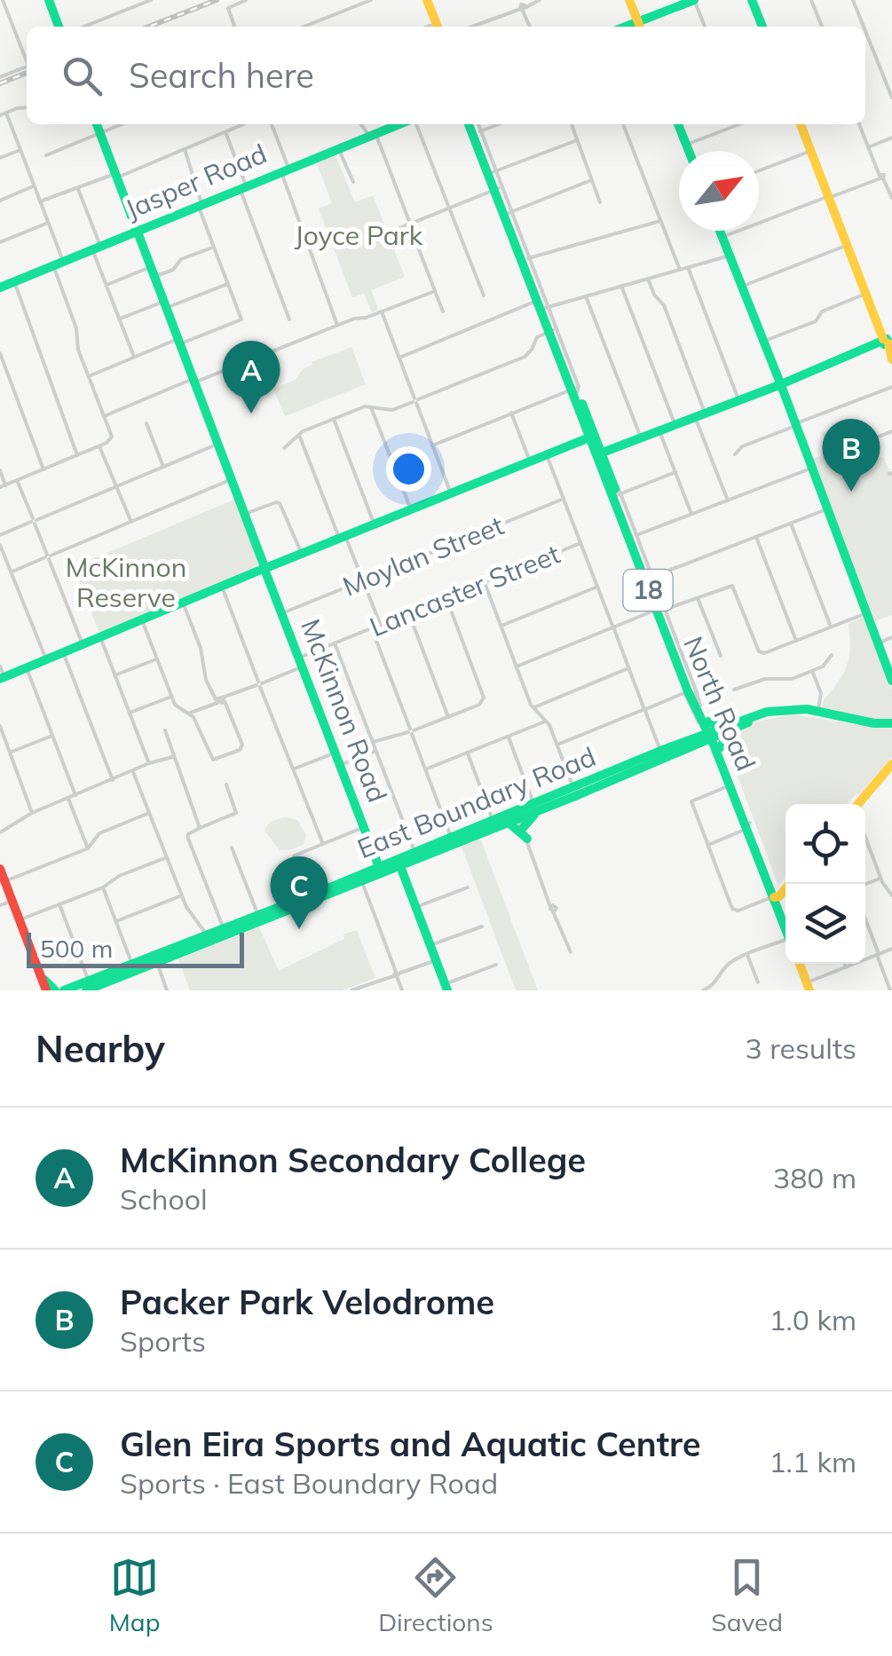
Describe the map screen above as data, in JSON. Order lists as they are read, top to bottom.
{
  "streets": {
    "main road": [
      "Jasper Road",
      "18",
      "North Road",
      "McKinnon Road",
      "East Boundary Road"
    ],
    "street": ["Moylan Street", "Lancaster Street"]
  },
  "crossings": [
    ["Jasper Road", "McKinnon Road"],
    ["Moylan Street", "McKinnon Road"],
    ["Lancaster Street", "McKinnon Road"],
    ["North Road", "East Boundary Road"],
    ["McKinnon Road", "East Boundary Road"]
  ],
  "parks": ["Joyce Park", "McKinnon Reserve"],
  "scale_bar": "500 m",
  "north": "top right",
  "page": {
    "search": "Search here",
    "pins": ["A", "B", "C"],
    "scale": "500 m",
    "heading": ["Nearby", "3 results"],
    "list": [
      {
        "mark": "A",
        "name": "McKinnon Secondary College",
        "note": "School",
        "value": "380 m"
      },
      {
        "mark": "B",
        "name": "Packer Park Velodrome",
        "note": "Sports",
        "value": "1.0 km"
      },
      {
        "mark": "C",
        "name": "Glen Eira Sports and Aquatic Centre",
        "note": "Sports · East Boundary Road",
        "value": "1.1 km"
      }
    ],
    "nav": ["Map", "Directions", "Saved"]
  }
}
